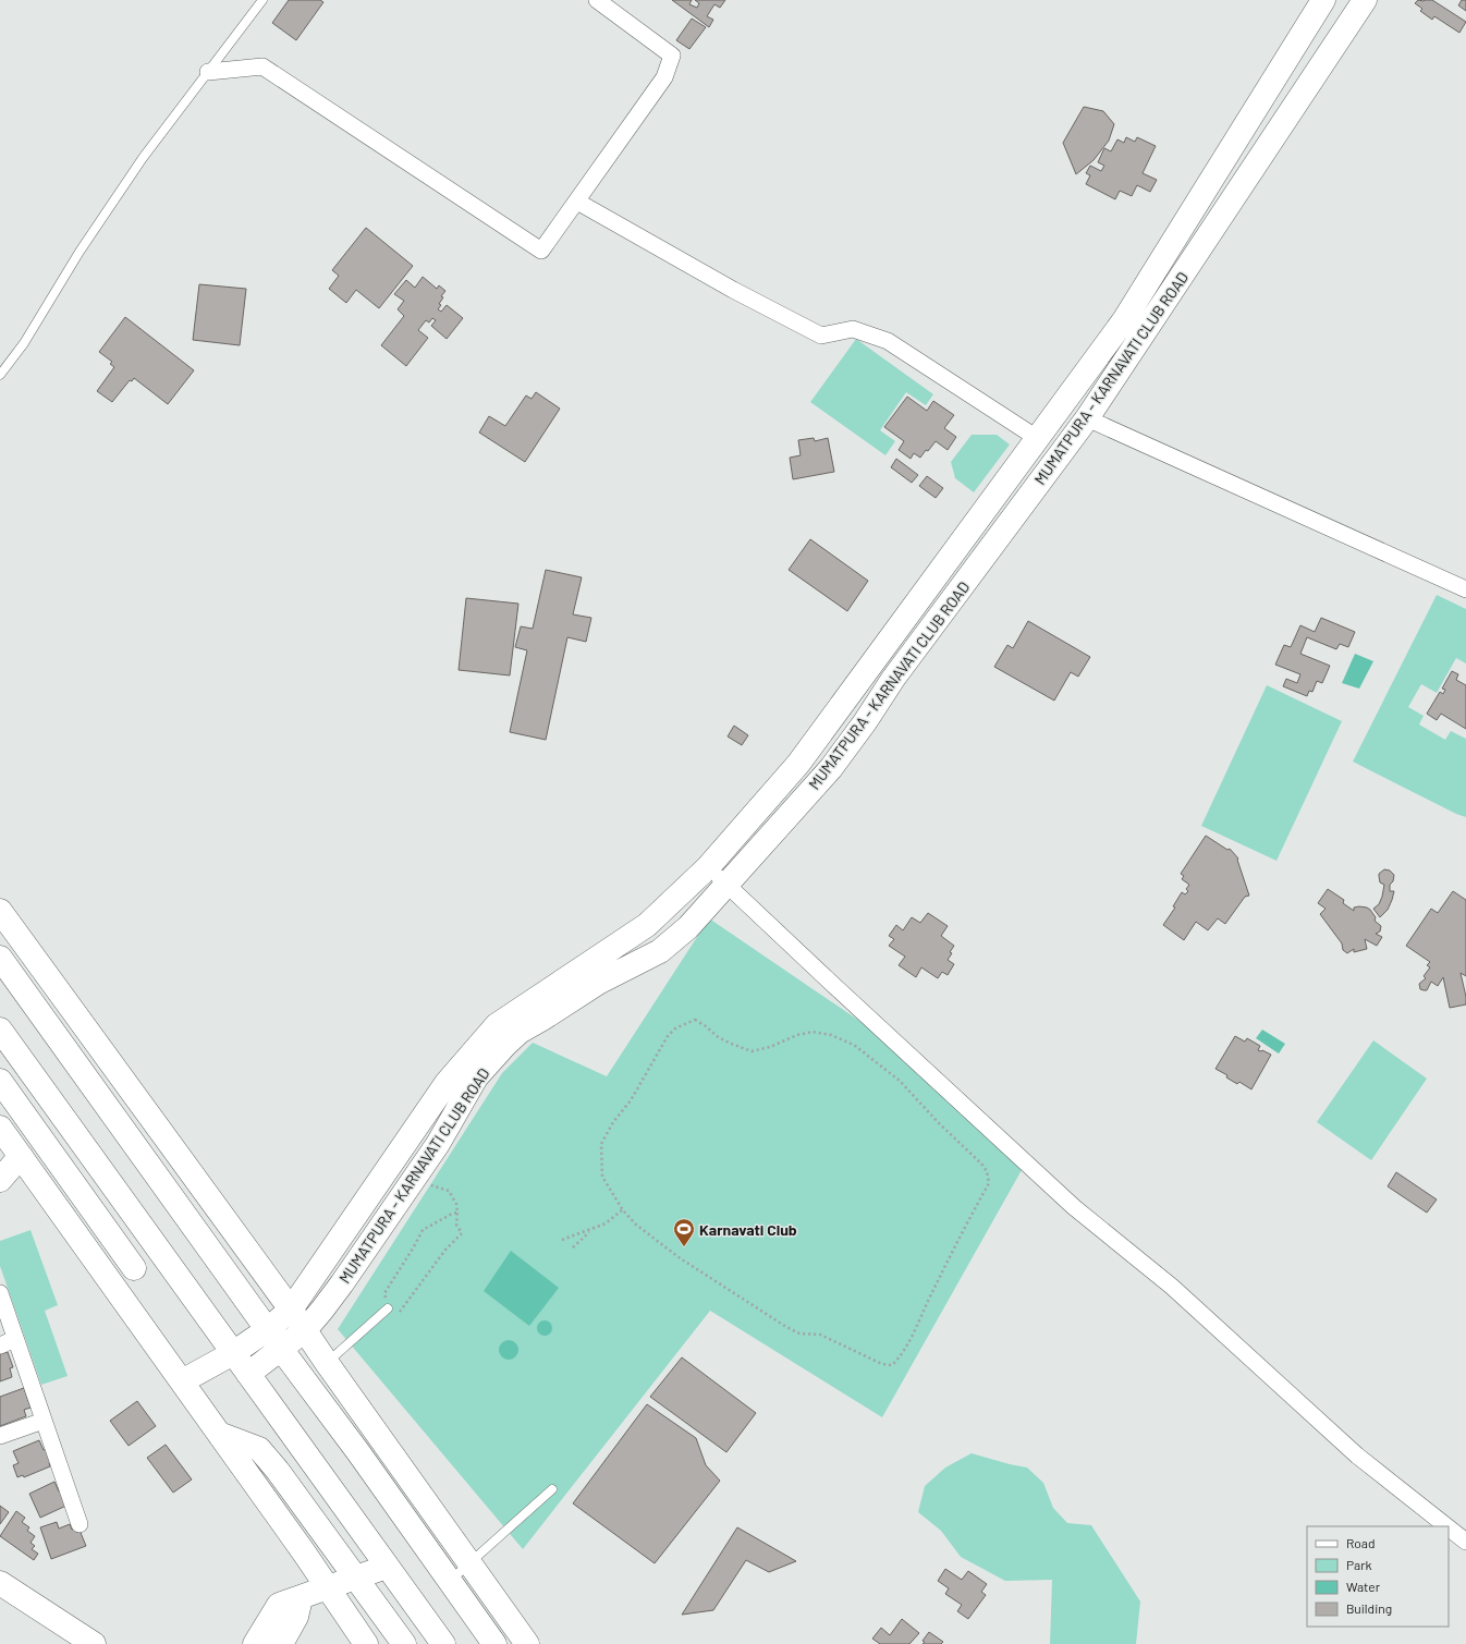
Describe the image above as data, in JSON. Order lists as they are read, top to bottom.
{
  "streets": {
    "main road": ["MUMATPURA - KARNAVATI CLUB ROAD"]
  },
  "places": {
    "sports": ["Karnavati Club"]
  },
  "legend": [
    "Road",
    "Park",
    "Water",
    "Building"
  ]
}
